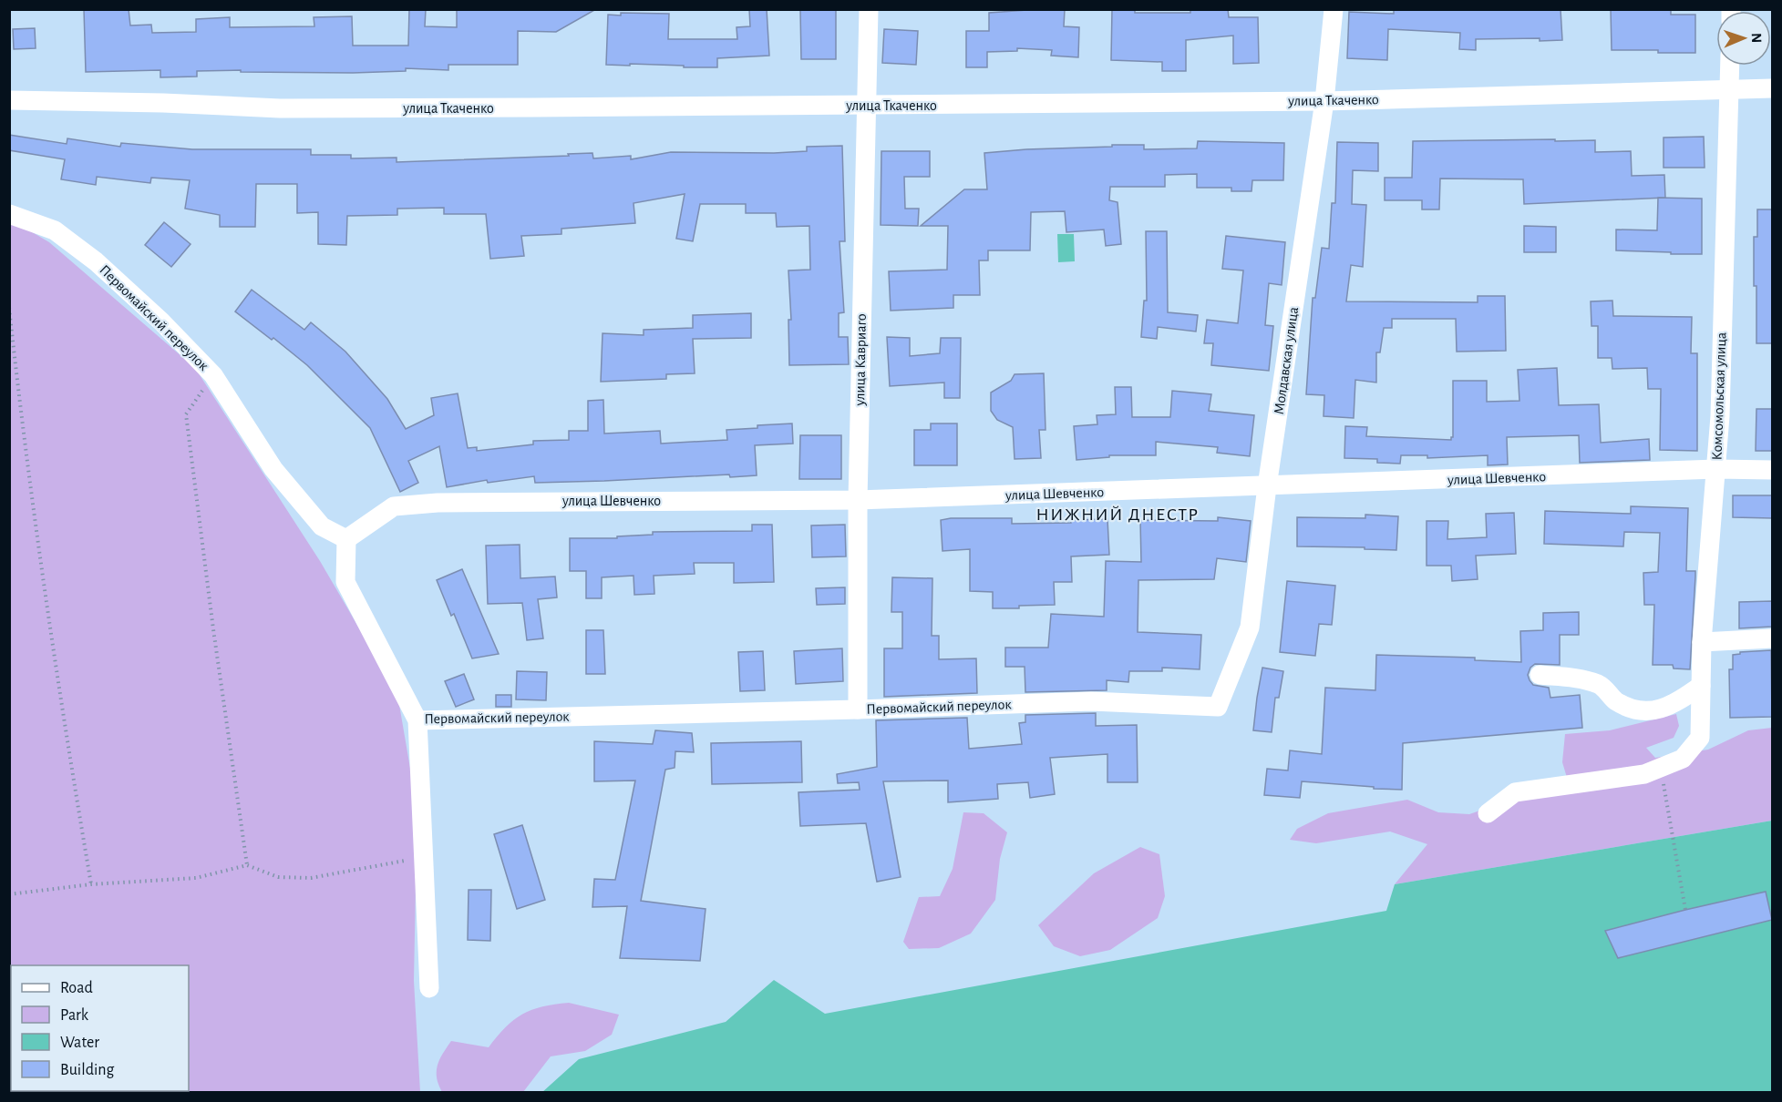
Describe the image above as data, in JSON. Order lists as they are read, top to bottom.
{
  "streets": {
    "street": [
      "улица Ткаченко",
      "Первомайский переулок",
      "улица Кавриаго",
      "Молдавская улица",
      "Комсомольская улица",
      "улица Шевченко"
    ]
  },
  "crossings": [
    ["улица Ткаченко", "улица Кавриаго"],
    ["улица Ткаченко", "Молдавская улица"],
    ["улица Ткаченко", "Комсомольская улица"],
    ["Первомайский переулок", "улица Кавриаго"],
    ["Первомайский переулок", "Молдавская улица"],
    ["Первомайский переулок", "улица Шевченко"],
    ["улица Кавриаго", "улица Шевченко"],
    ["Молдавская улица", "улица Шевченко"],
    ["Комсомольская улица", "улица Шевченко"]
  ],
  "districts": ["НИЖНИЙ ДНЕСТР"],
  "legend": [
    "Road",
    "Park",
    "Water",
    "Building"
  ],
  "north": "right"
}
